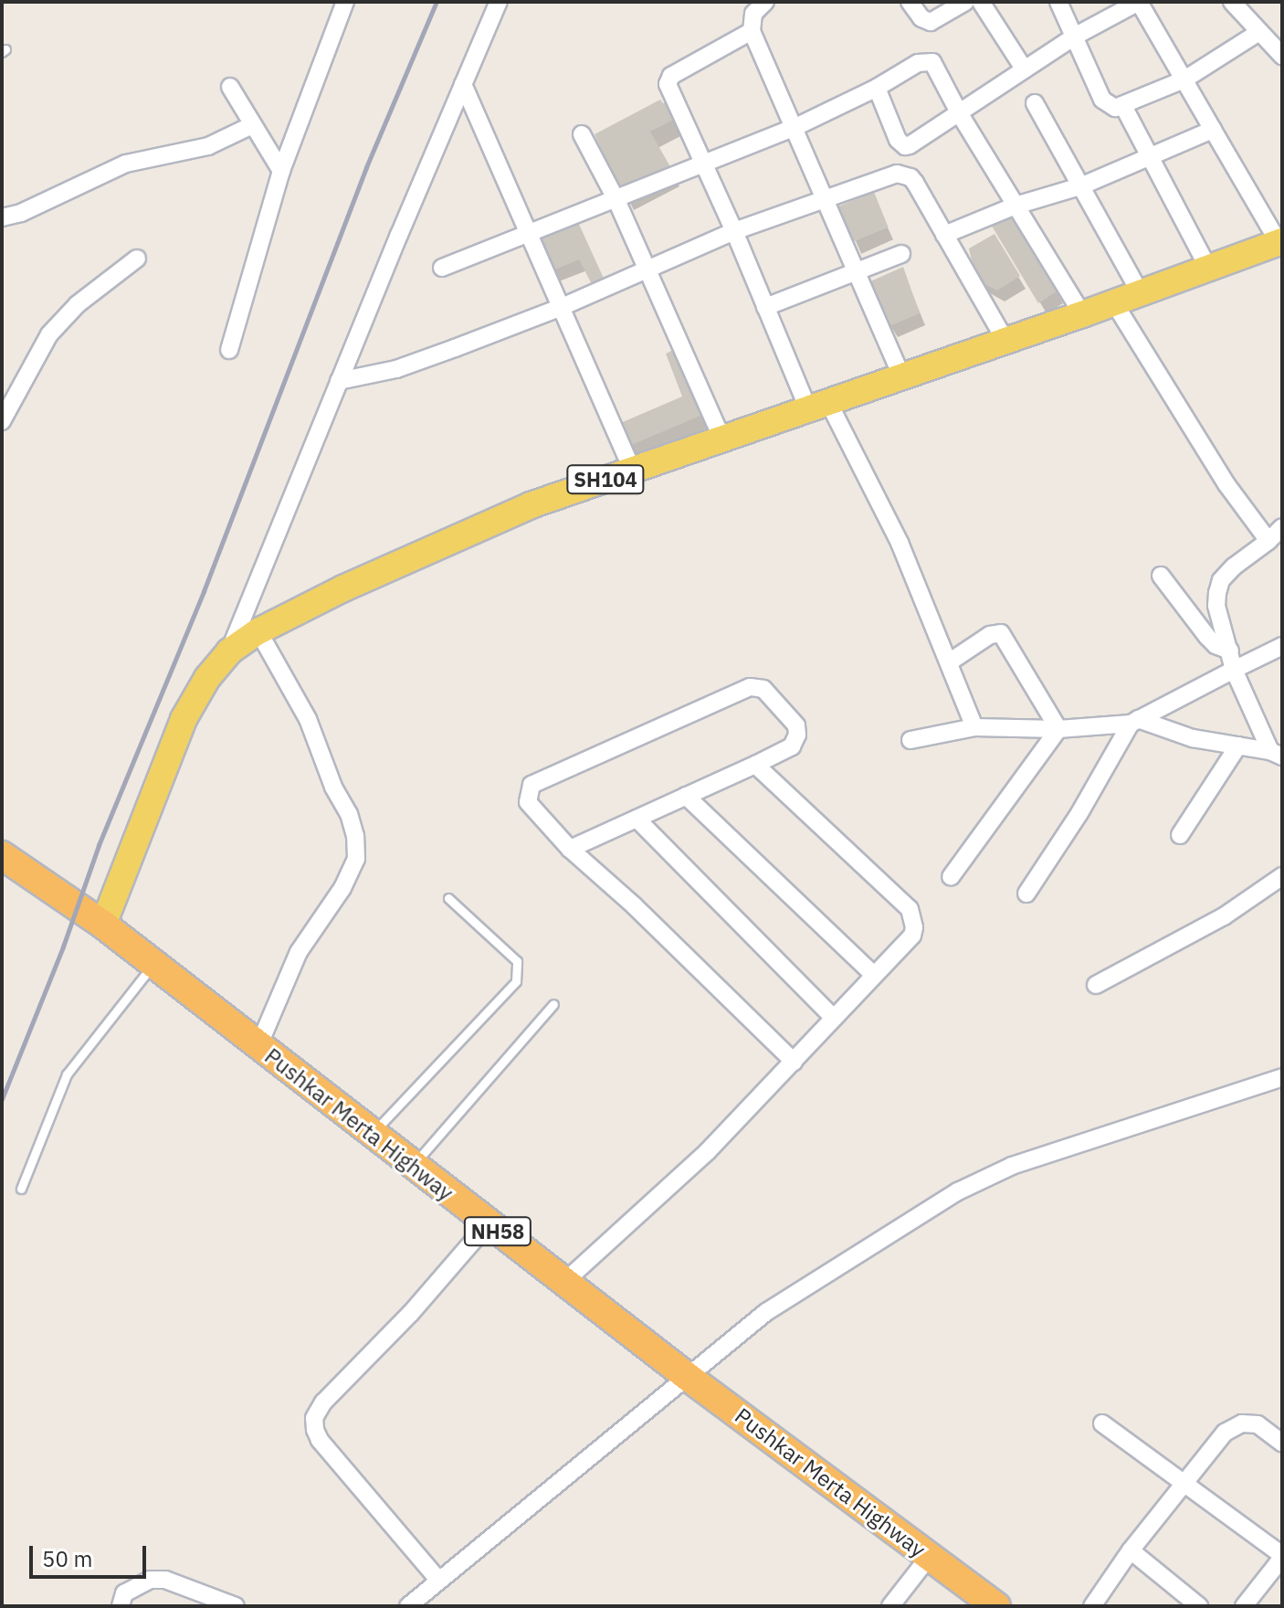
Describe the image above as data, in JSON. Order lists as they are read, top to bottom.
{
  "streets": {
    "highway": ["Pushkar Merta Highway", "NH58"],
    "main road": ["SH104"]
  },
  "crossings": [
    ["SH104", "Pushkar Merta Highway"]
  ],
  "scale_bar": "50 m"
}
